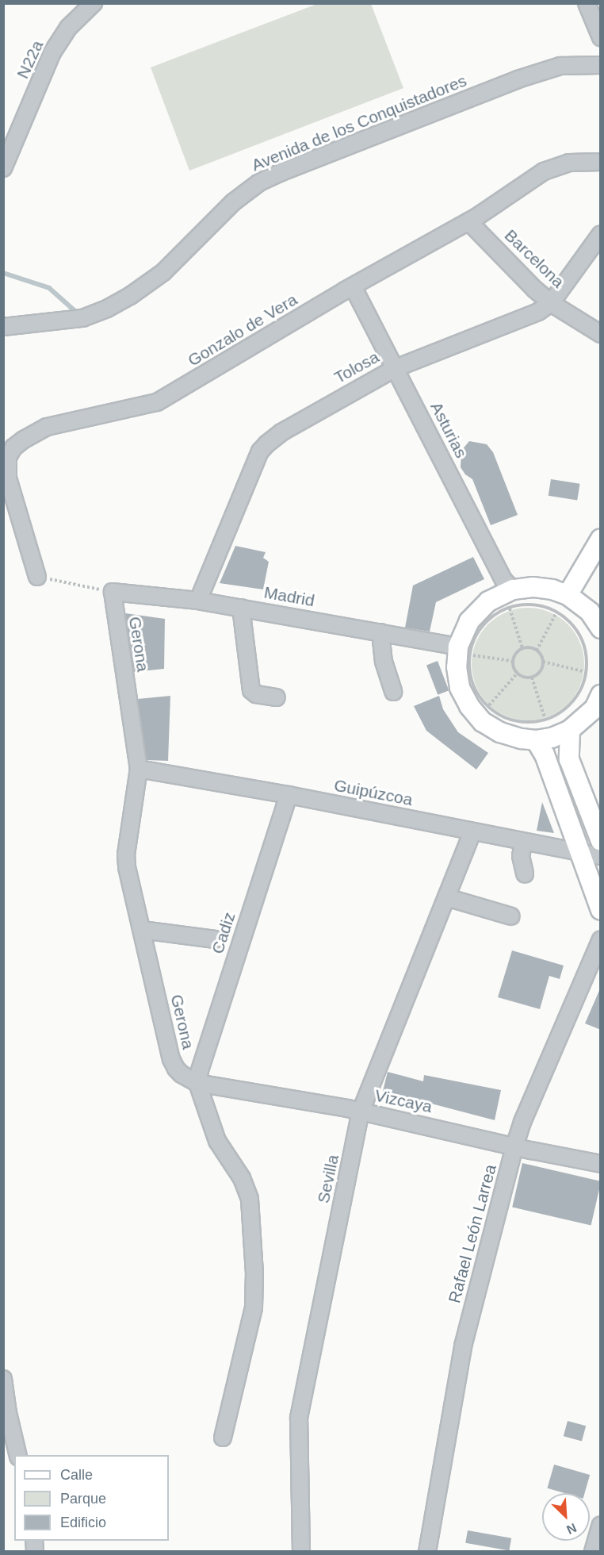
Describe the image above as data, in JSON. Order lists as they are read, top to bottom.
{
  "streets": {
    "street": [
      "N22a",
      "Avenida de los Conquistadores",
      "Barcelona",
      "Gonzalo de Vera",
      "Tolosa",
      "Asturias",
      "Madrid",
      "Gerona",
      "Guipúzcoa",
      "Cadiz",
      "Vizcaya",
      "Sevilla",
      "Rafael León Larrea"
    ]
  },
  "crossings": [
    ["Barcelona", "Gonzalo de Vera"],
    ["Barcelona", "Tolosa"],
    ["Gonzalo de Vera", "Asturias"],
    ["Tolosa", "Asturias"],
    ["Tolosa", "Madrid"],
    ["Madrid", "Gerona"],
    ["Gerona", "Guipúzcoa"],
    ["Gerona", "Cadiz"],
    ["Gerona", "Vizcaya"],
    ["Guipúzcoa", "Cadiz"],
    ["Guipúzcoa", "Sevilla"],
    ["Cadiz", "Vizcaya"],
    ["Vizcaya", "Sevilla"],
    ["Vizcaya", "Rafael León Larrea"]
  ],
  "legend": ["Calle", "Parque", "Edificio"],
  "north": "bottom right"
}
